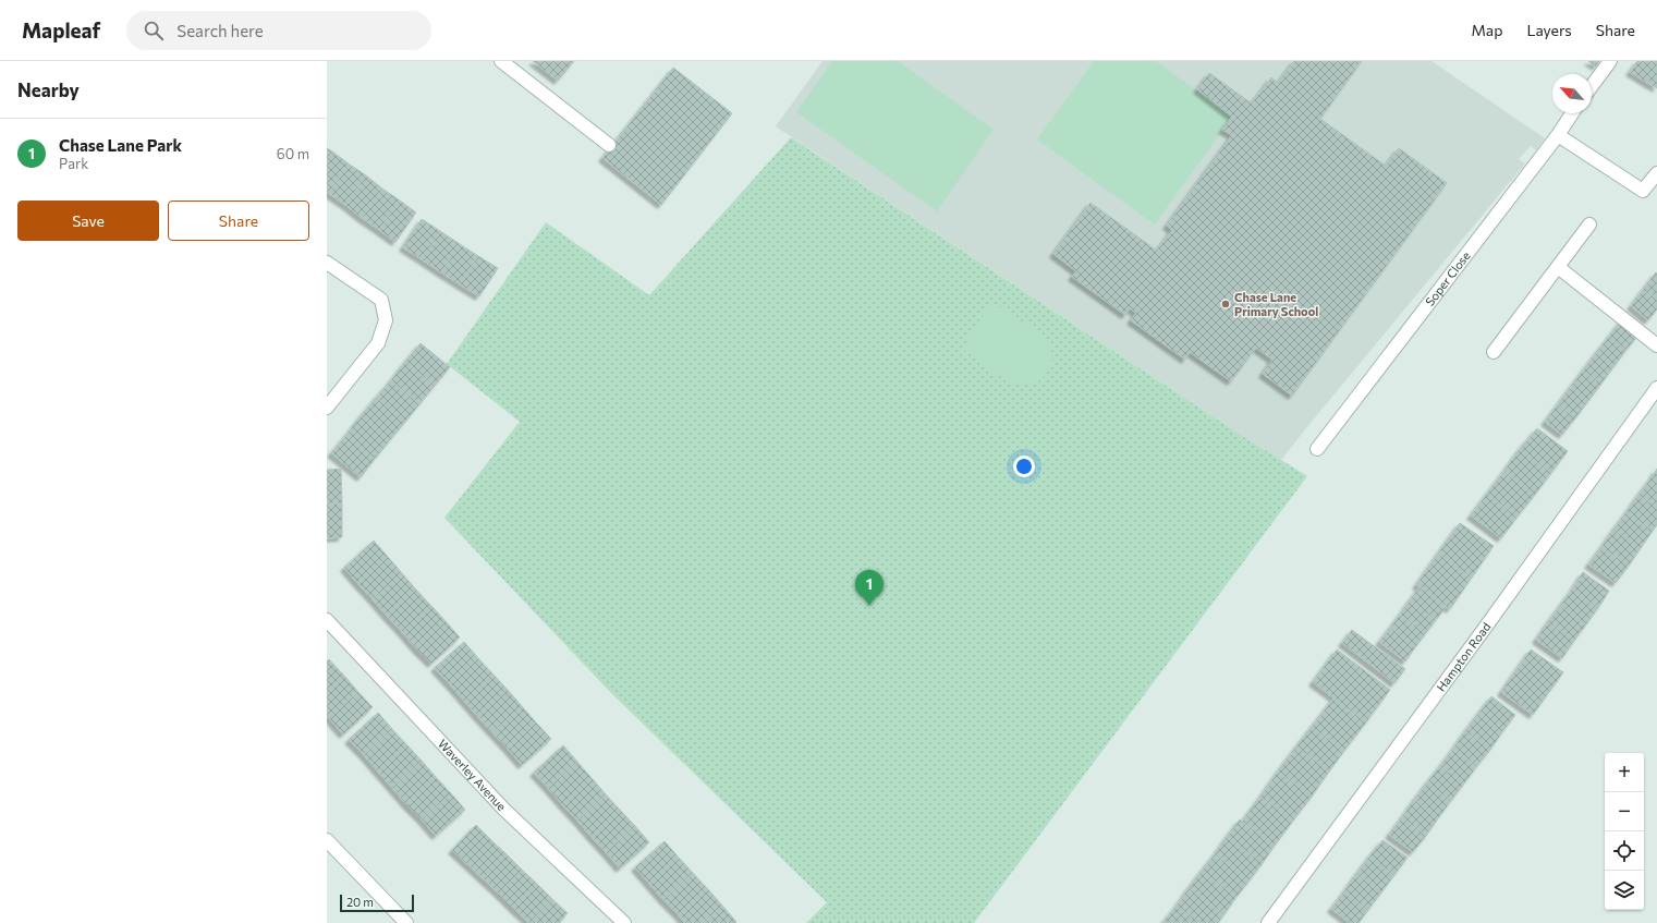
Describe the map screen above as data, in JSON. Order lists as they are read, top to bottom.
{
  "streets": {
    "street": ["Soper Close", "Hampton Road", "Waverley Avenue"]
  },
  "places": ["Chase Lane Primary School"],
  "scale_bar": "20 m",
  "north": "top left",
  "page": {
    "header": "Mapleaf",
    "search": "Search here",
    "nav": ["Map", "Layers", "Share"],
    "heading": "Nearby",
    "list": [
      {
        "mark": "1",
        "name": "Chase Lane Park",
        "note": "Park",
        "value": "60 m"
      }
    ],
    "buttons": ["Save", "Share"],
    "pins": "1",
    "map_buttons": ["+", "−"],
    "scale": "20 m"
  }
}
